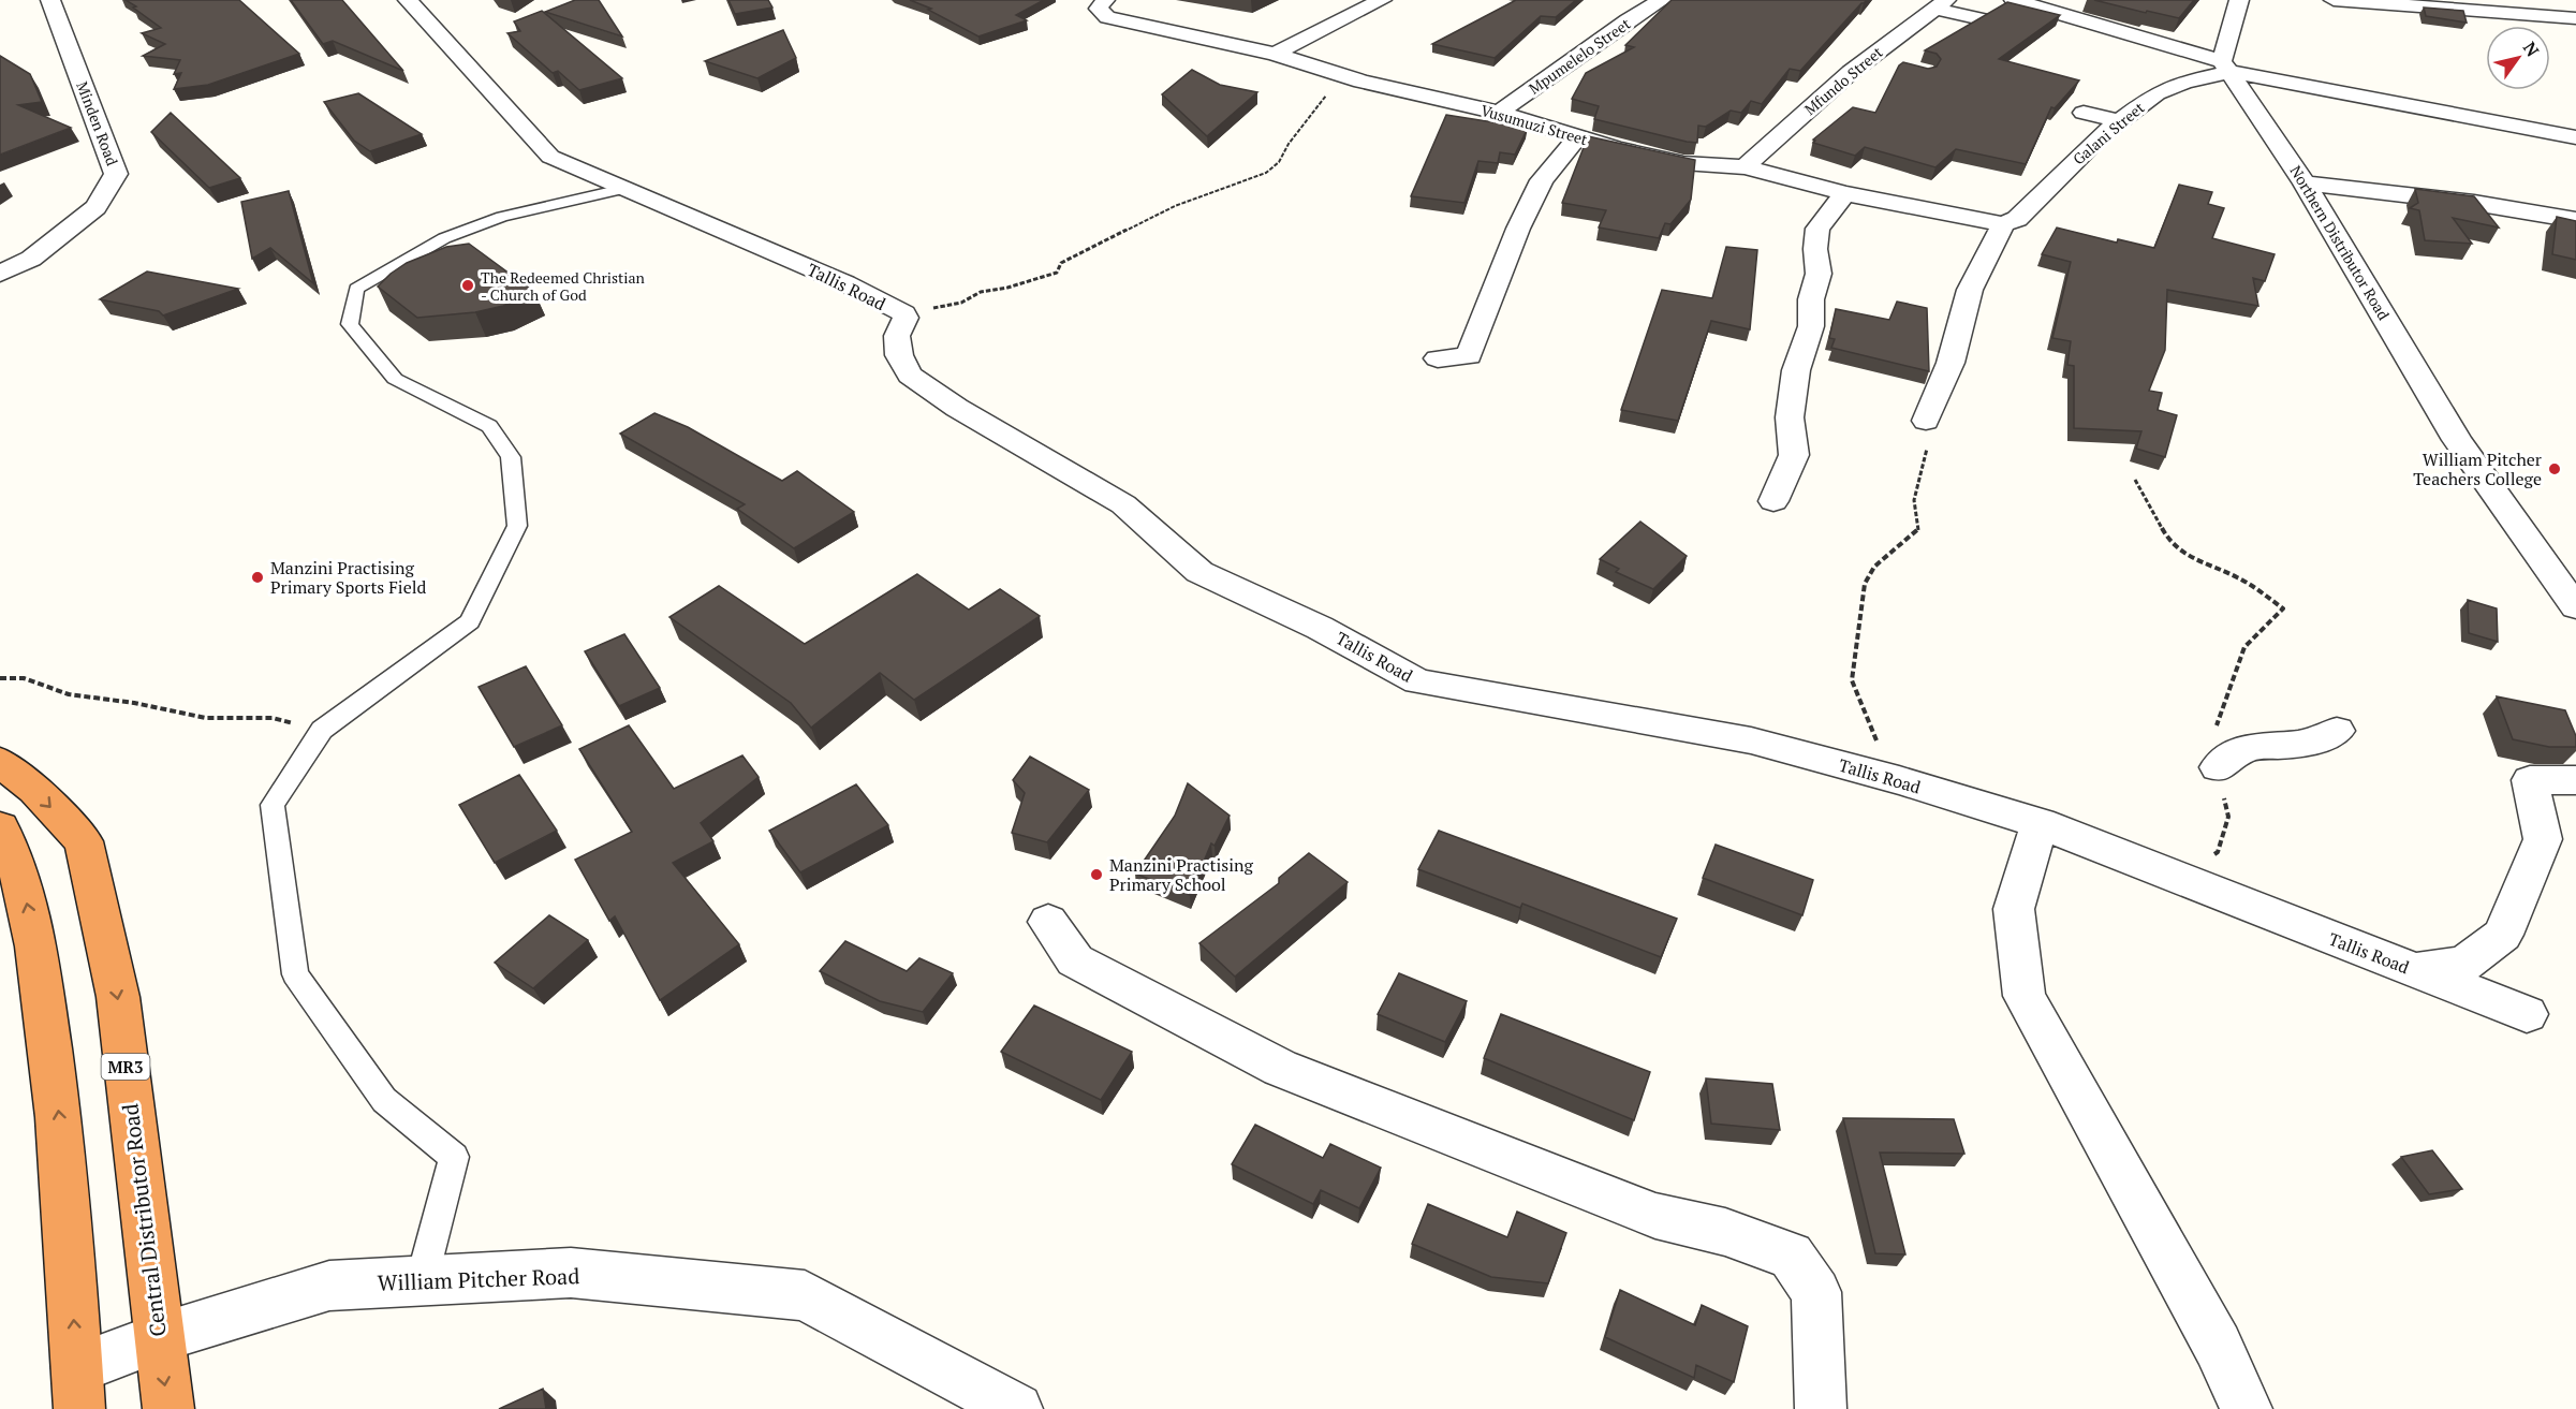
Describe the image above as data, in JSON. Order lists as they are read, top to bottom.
{
  "streets": {
    "highway": ["MR3", "Central Distributor Road"],
    "street": [
      "Mpumelelo Street",
      "Mfundo Street",
      "Minden Road",
      "Vusumuzi Street",
      "Galani Street",
      "Northern Distributor Road",
      "Tallis Road",
      "William Pitcher Road"
    ]
  },
  "crossings": [
    ["Mpumelelo Street", "Vusumuzi Street"],
    ["Mfundo Street", "Vusumuzi Street"],
    ["Vusumuzi Street", "Galani Street"],
    ["Galani Street", "Northern Distributor Road"],
    ["Central Distributor Road", "William Pitcher Road"]
  ],
  "places": [
    "The Redeemed Christian - Church of God",
    "William Pitcher Teachers College",
    "Manzini Practising Primary Sports Field",
    "Manzini Practising Primary School"
  ],
  "north": "top right"
}
